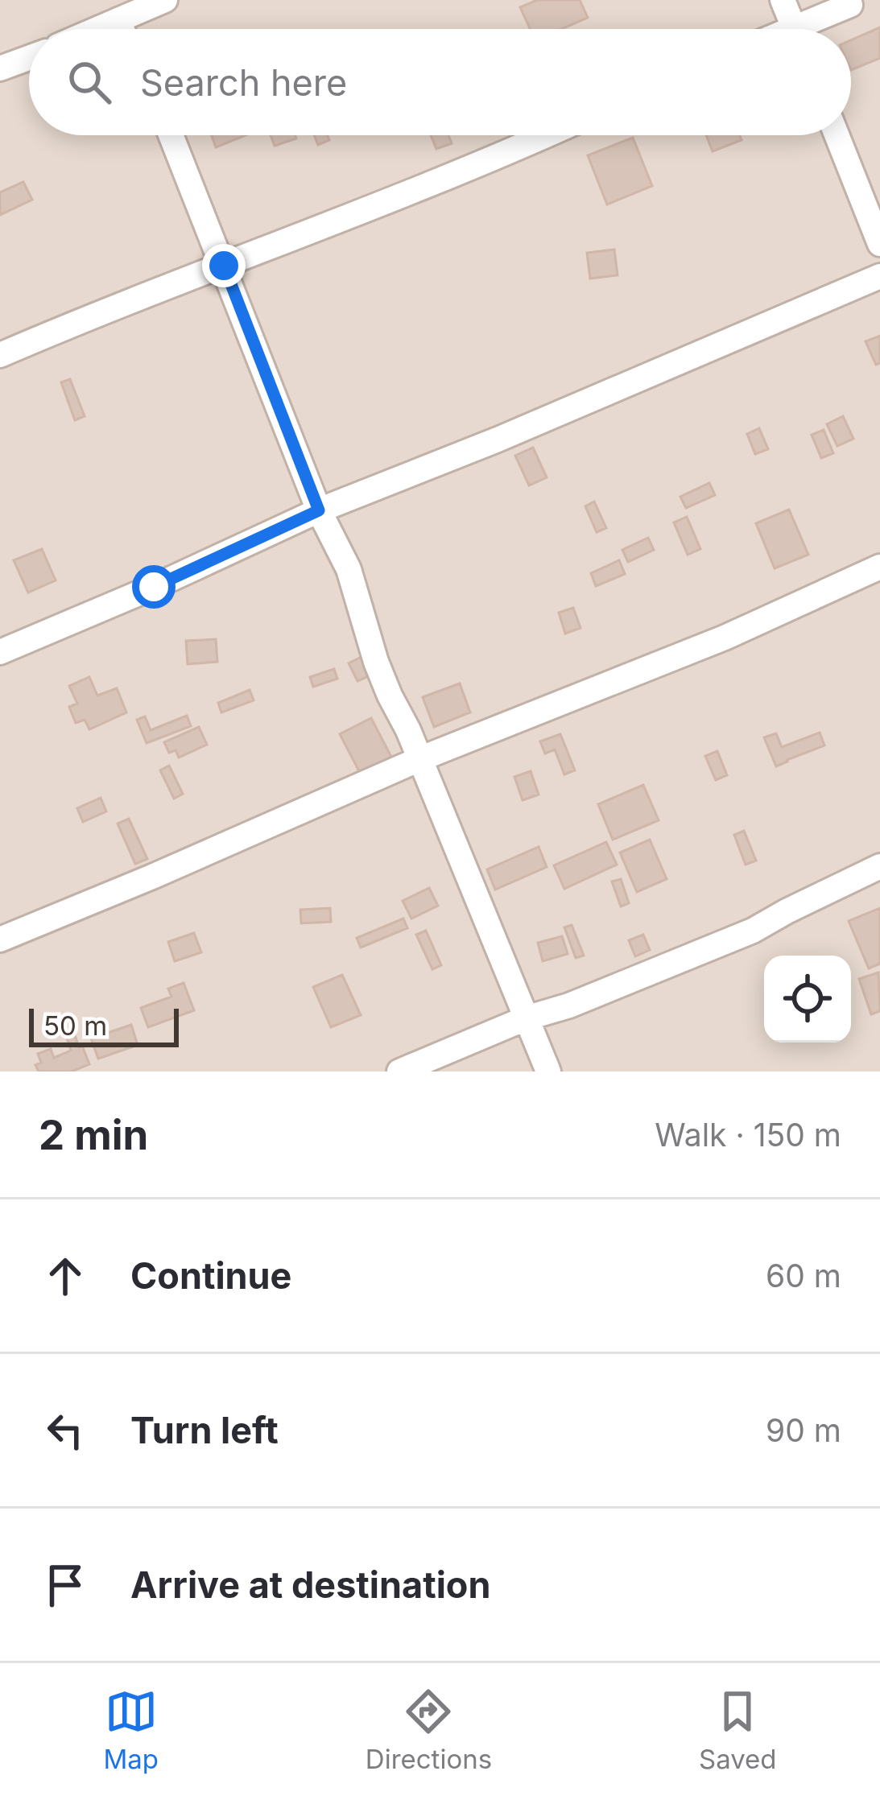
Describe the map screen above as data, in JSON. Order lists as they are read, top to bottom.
{
  "scale_bar": "50 m",
  "page": {
    "search": "Search here",
    "scale": "50 m",
    "heading": ["2 min", "Walk · 150 m"],
    "list": [
      ["Continue", "60 m"],
      ["Turn left", "90 m"],
      "Arrive at destination"
    ],
    "nav": ["Map", "Directions", "Saved"]
  }
}
